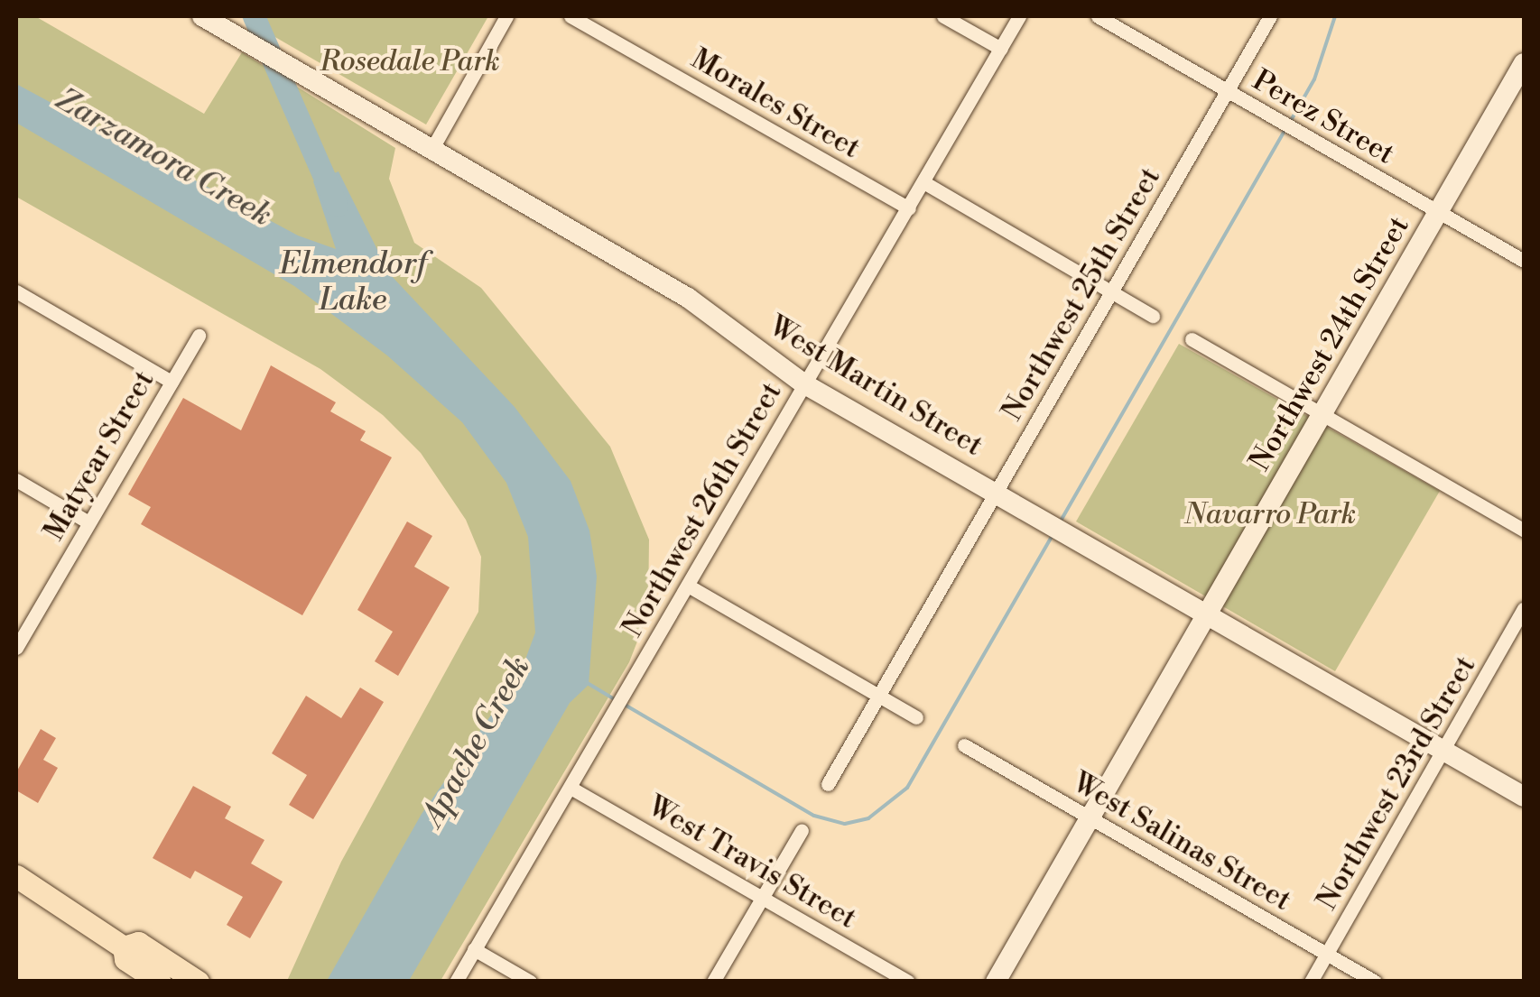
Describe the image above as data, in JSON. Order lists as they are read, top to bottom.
{
  "streets": {
    "main road": ["Northwest 24th Street", "West Martin Street"],
    "street": [
      "Morales Street",
      "Perez Street",
      "Northwest 25th Street",
      "Matyear Street",
      "Northwest 26th Street",
      "Northwest 23rd Street",
      "West Salinas Street",
      "West Travis Street"
    ]
  },
  "crossings": [
    ["Morales Street", "Northwest 26th Street"],
    ["Perez Street", "Northwest 25th Street"],
    ["Perez Street", "Northwest 24th Street"],
    ["Northwest 25th Street", "West Martin Street"],
    ["Northwest 24th Street", "West Martin Street"],
    ["Northwest 24th Street", "West Salinas Street"],
    ["West Martin Street", "Northwest 26th Street"],
    ["West Martin Street", "Northwest 23rd Street"],
    ["Northwest 26th Street", "West Travis Street"],
    ["Northwest 23rd Street", "West Salinas Street"]
  ],
  "water": ["Zarzamora Creek", "Elmendorf Lake", "Apache Creek"],
  "parks": ["Rosedale Park", "Navarro Park"]
}
